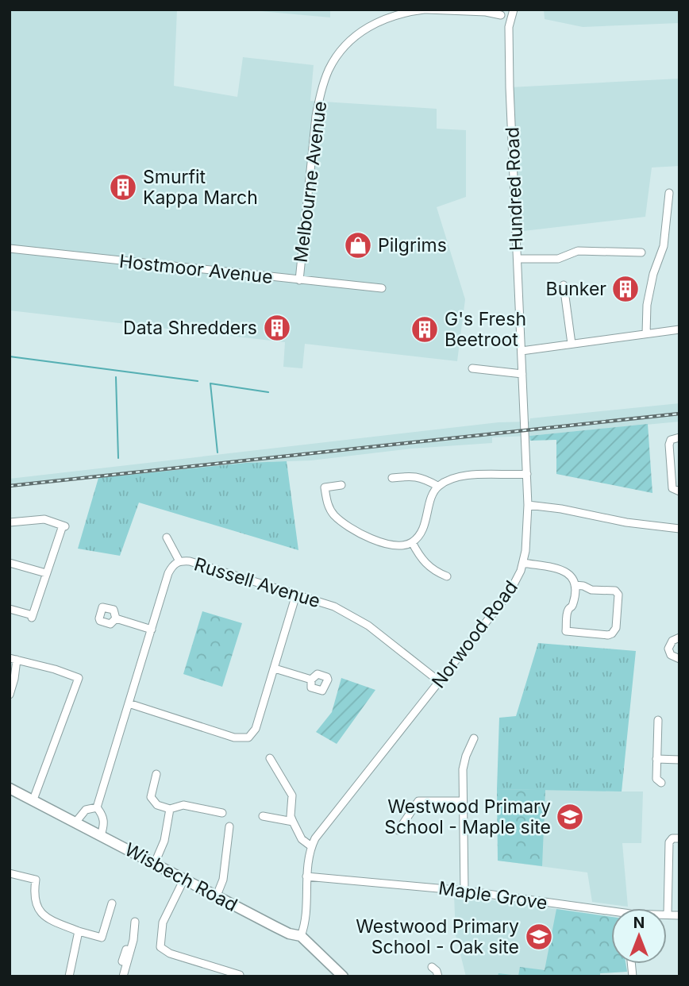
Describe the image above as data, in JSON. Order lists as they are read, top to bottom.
{
  "streets": {
    "main road": ["Wisbech Road"],
    "street": [
      "Melbourne Avenue",
      "Hundred Road",
      "Hostmoor Avenue",
      "Russell Avenue",
      "Norwood Road",
      "Maple Grove"
    ]
  },
  "crossings": [
    ["Melbourne Avenue", "Hundred Road"],
    ["Melbourne Avenue", "Hostmoor Avenue"],
    ["Hundred Road", "Norwood Road"],
    ["Russell Avenue", "Norwood Road"],
    ["Russell Avenue", "Wisbech Road"],
    ["Norwood Road", "Wisbech Road"],
    ["Norwood Road", "Maple Grove"]
  ],
  "places": {
    "building": [
      "Smurfit Kappa March",
      "Bunker",
      "Data Shredders",
      "G's Fresh Beetroot"
    ],
    "shop": ["Pilgrims"],
    "school or university": ["Westwood Primary School - Maple site", "Westwood Primary School - Oak site"]
  },
  "north": "top"
}
